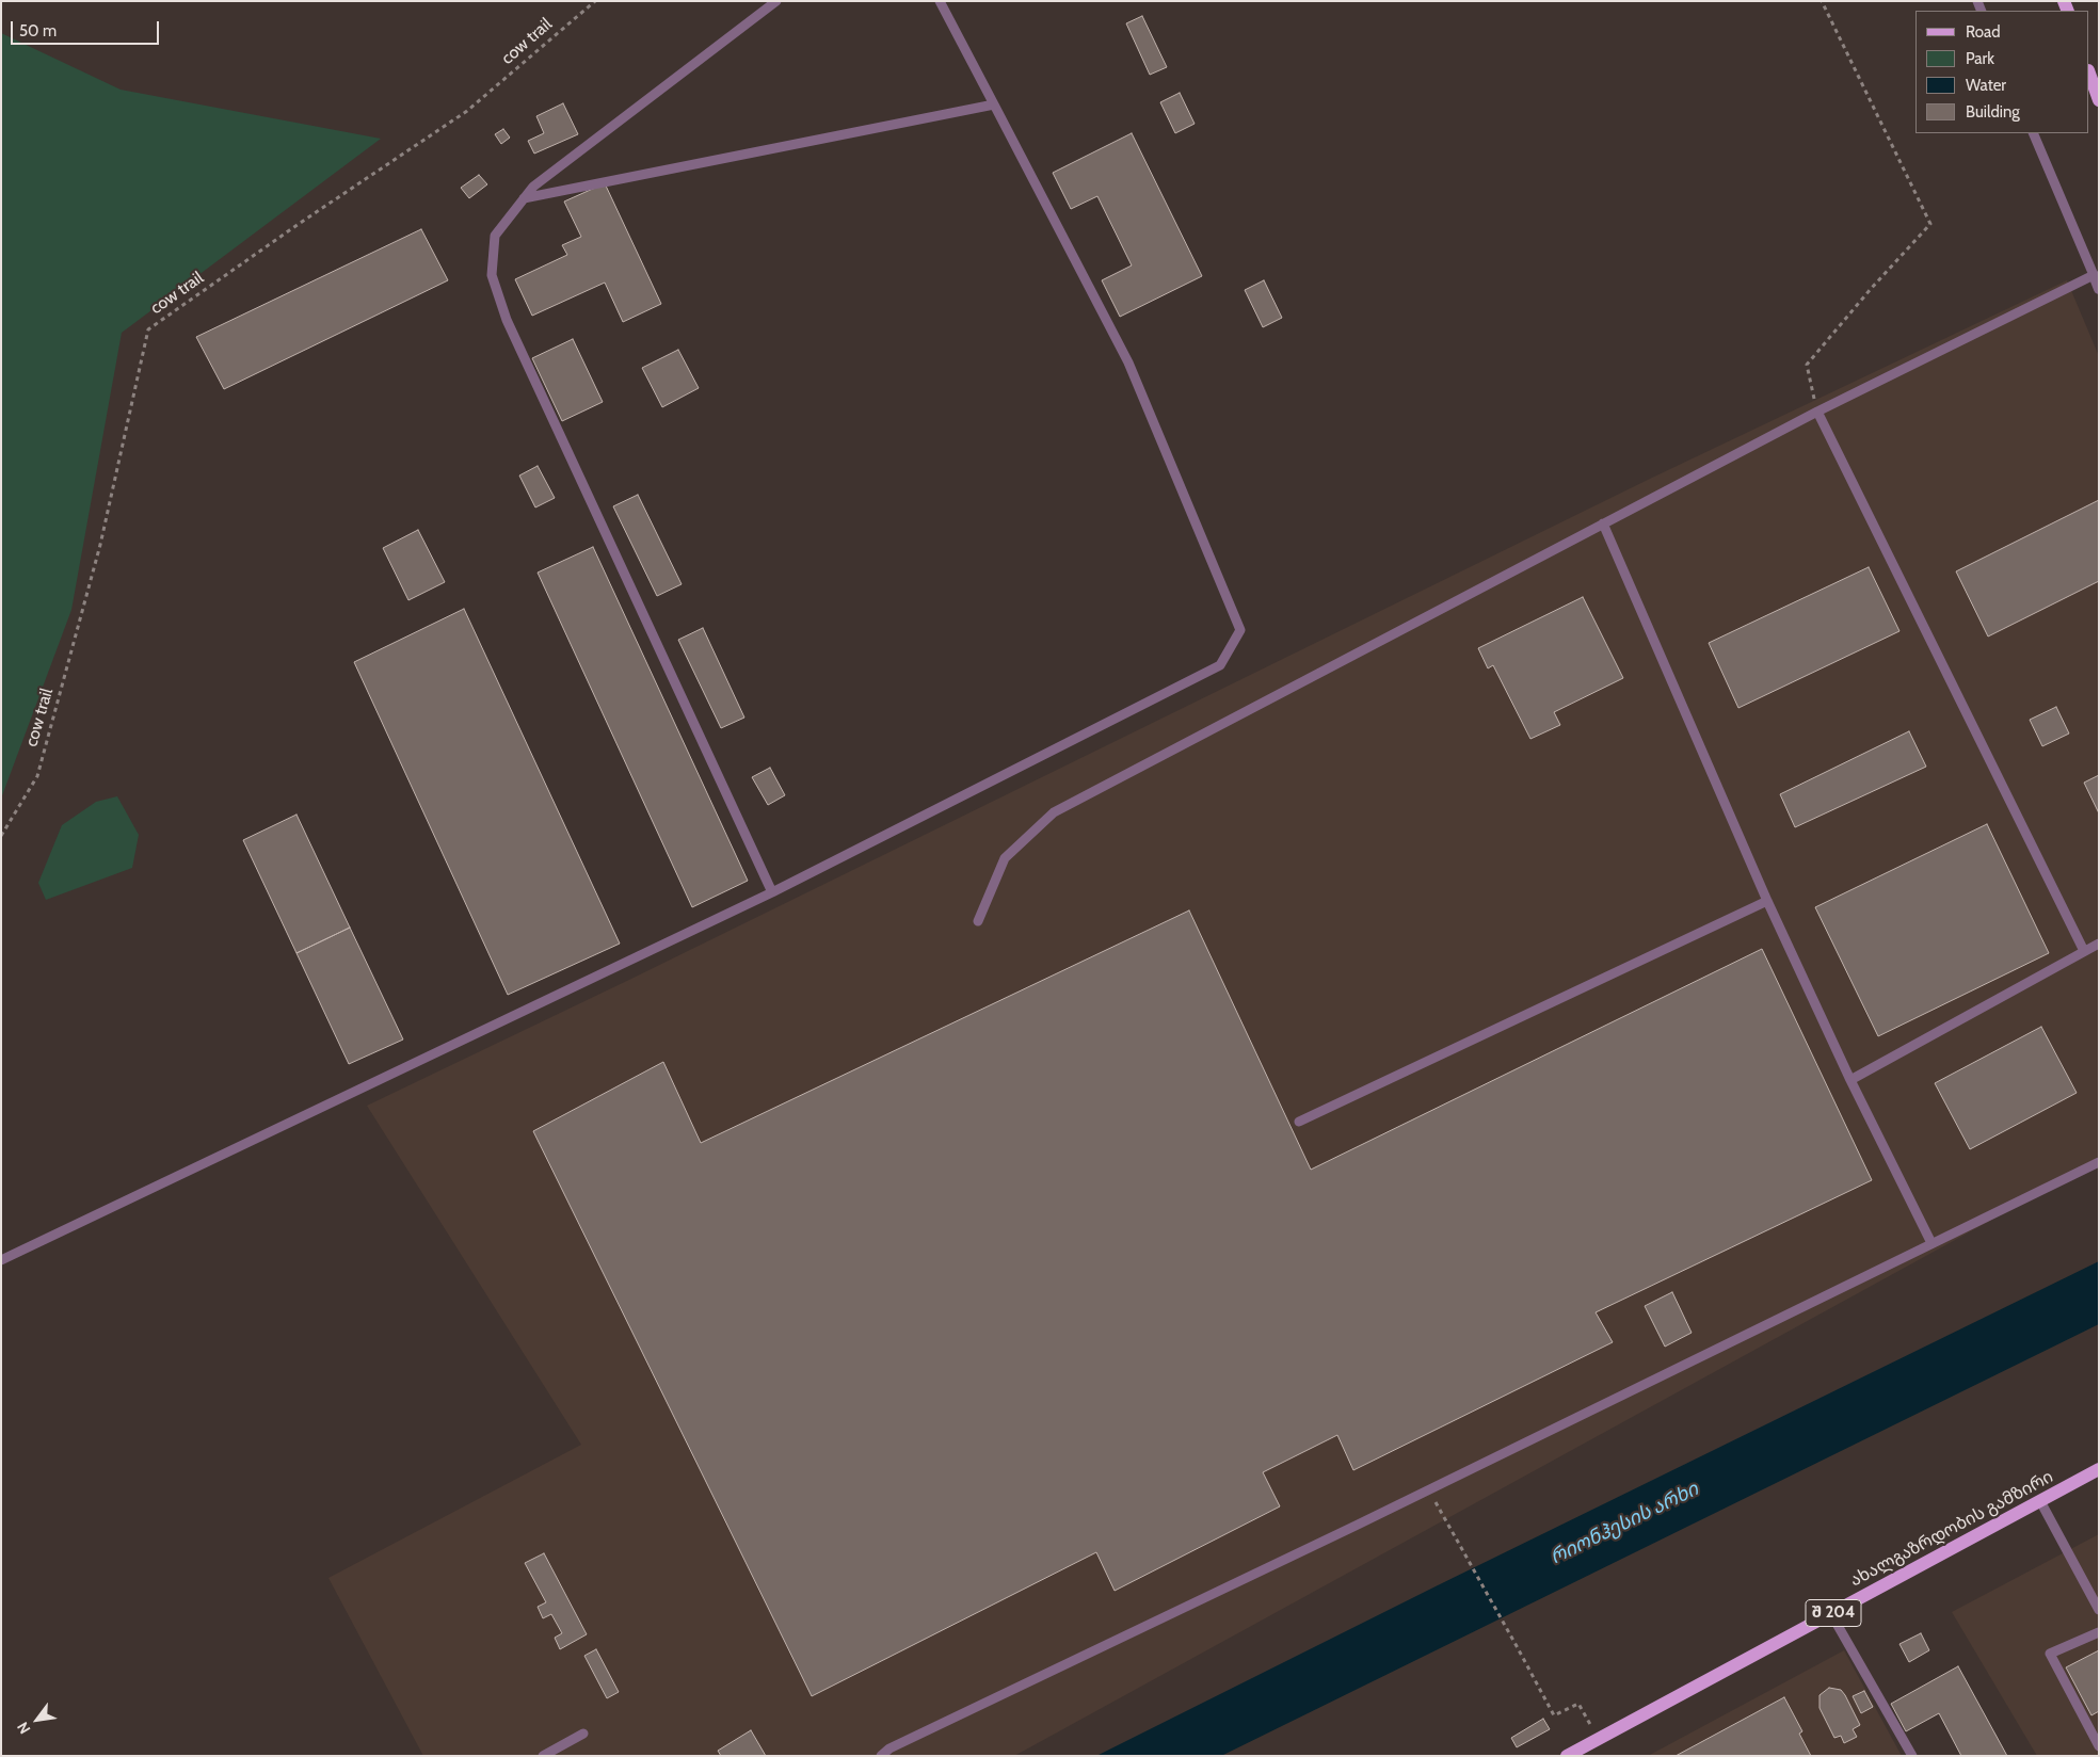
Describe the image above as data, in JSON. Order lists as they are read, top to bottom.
{
  "streets": {
    "main road": ["ახალგაზრდობის გამზირი", "შ 204"],
    "path": ["cow trail"]
  },
  "water": ["რიონჰესის არხი"],
  "legend": [
    "Road",
    "Park",
    "Water",
    "Building"
  ],
  "scale_bar": "50 m",
  "north": "bottom left"
}
